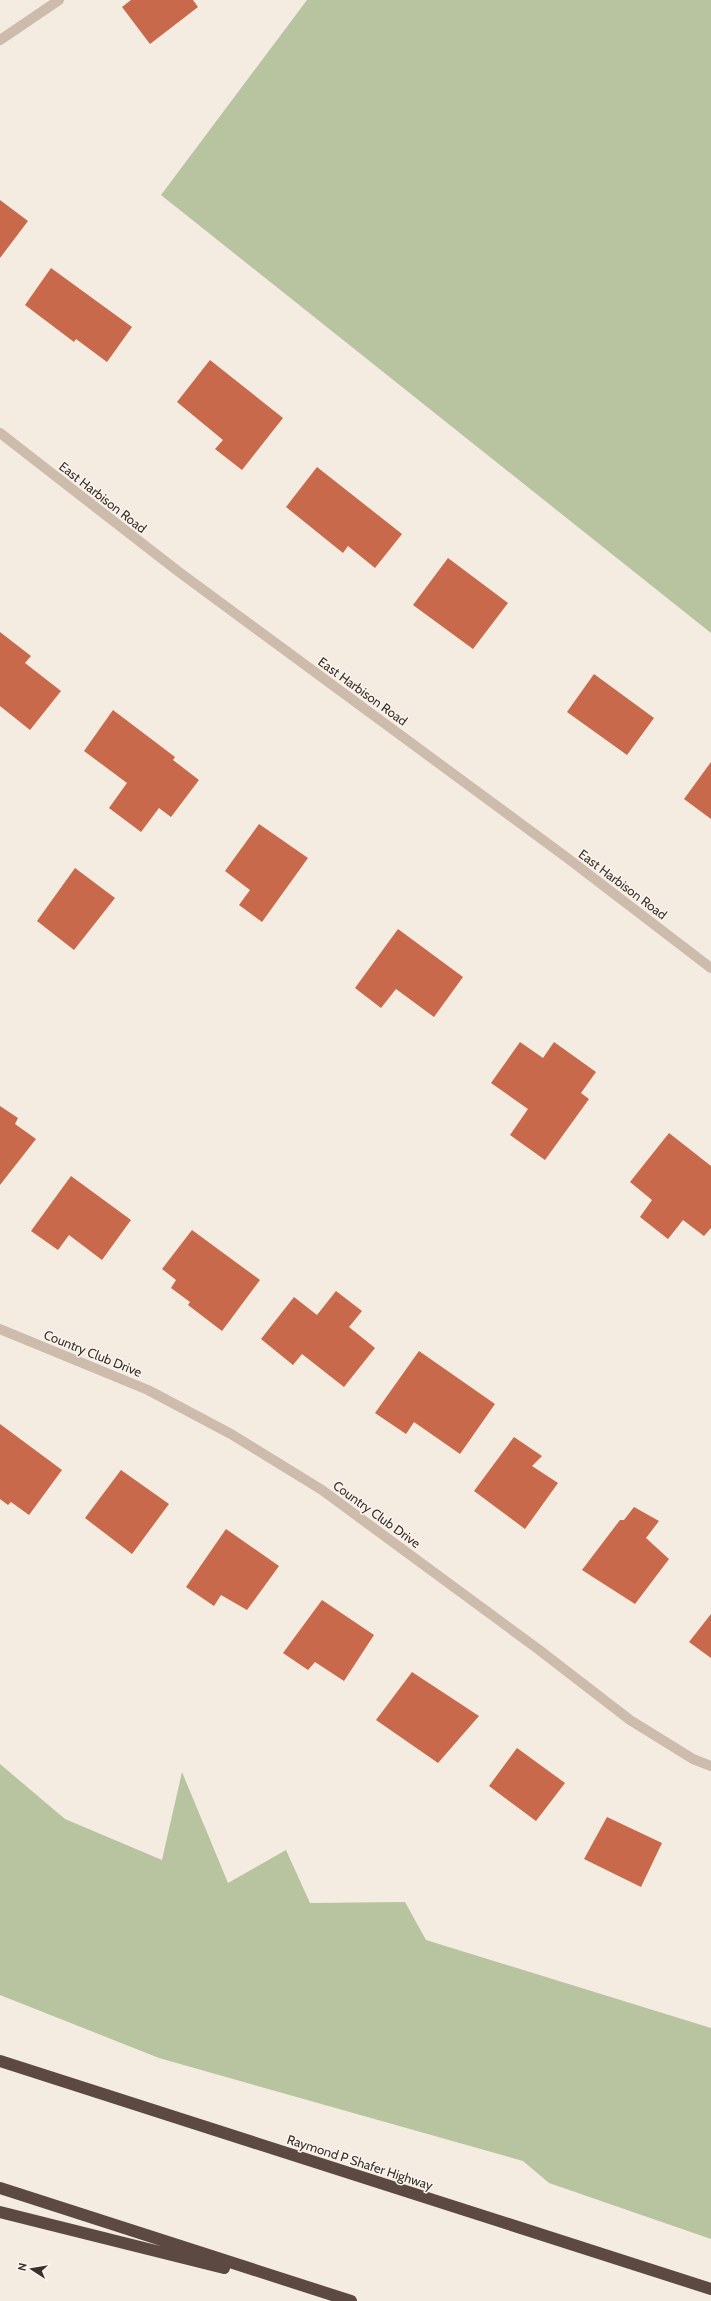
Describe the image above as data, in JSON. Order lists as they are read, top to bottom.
{
  "streets": {
    "highway": ["Raymond P Shafer Highway"],
    "street": ["East Harbison Road", "Country Club Drive"]
  },
  "north": "left"
}
